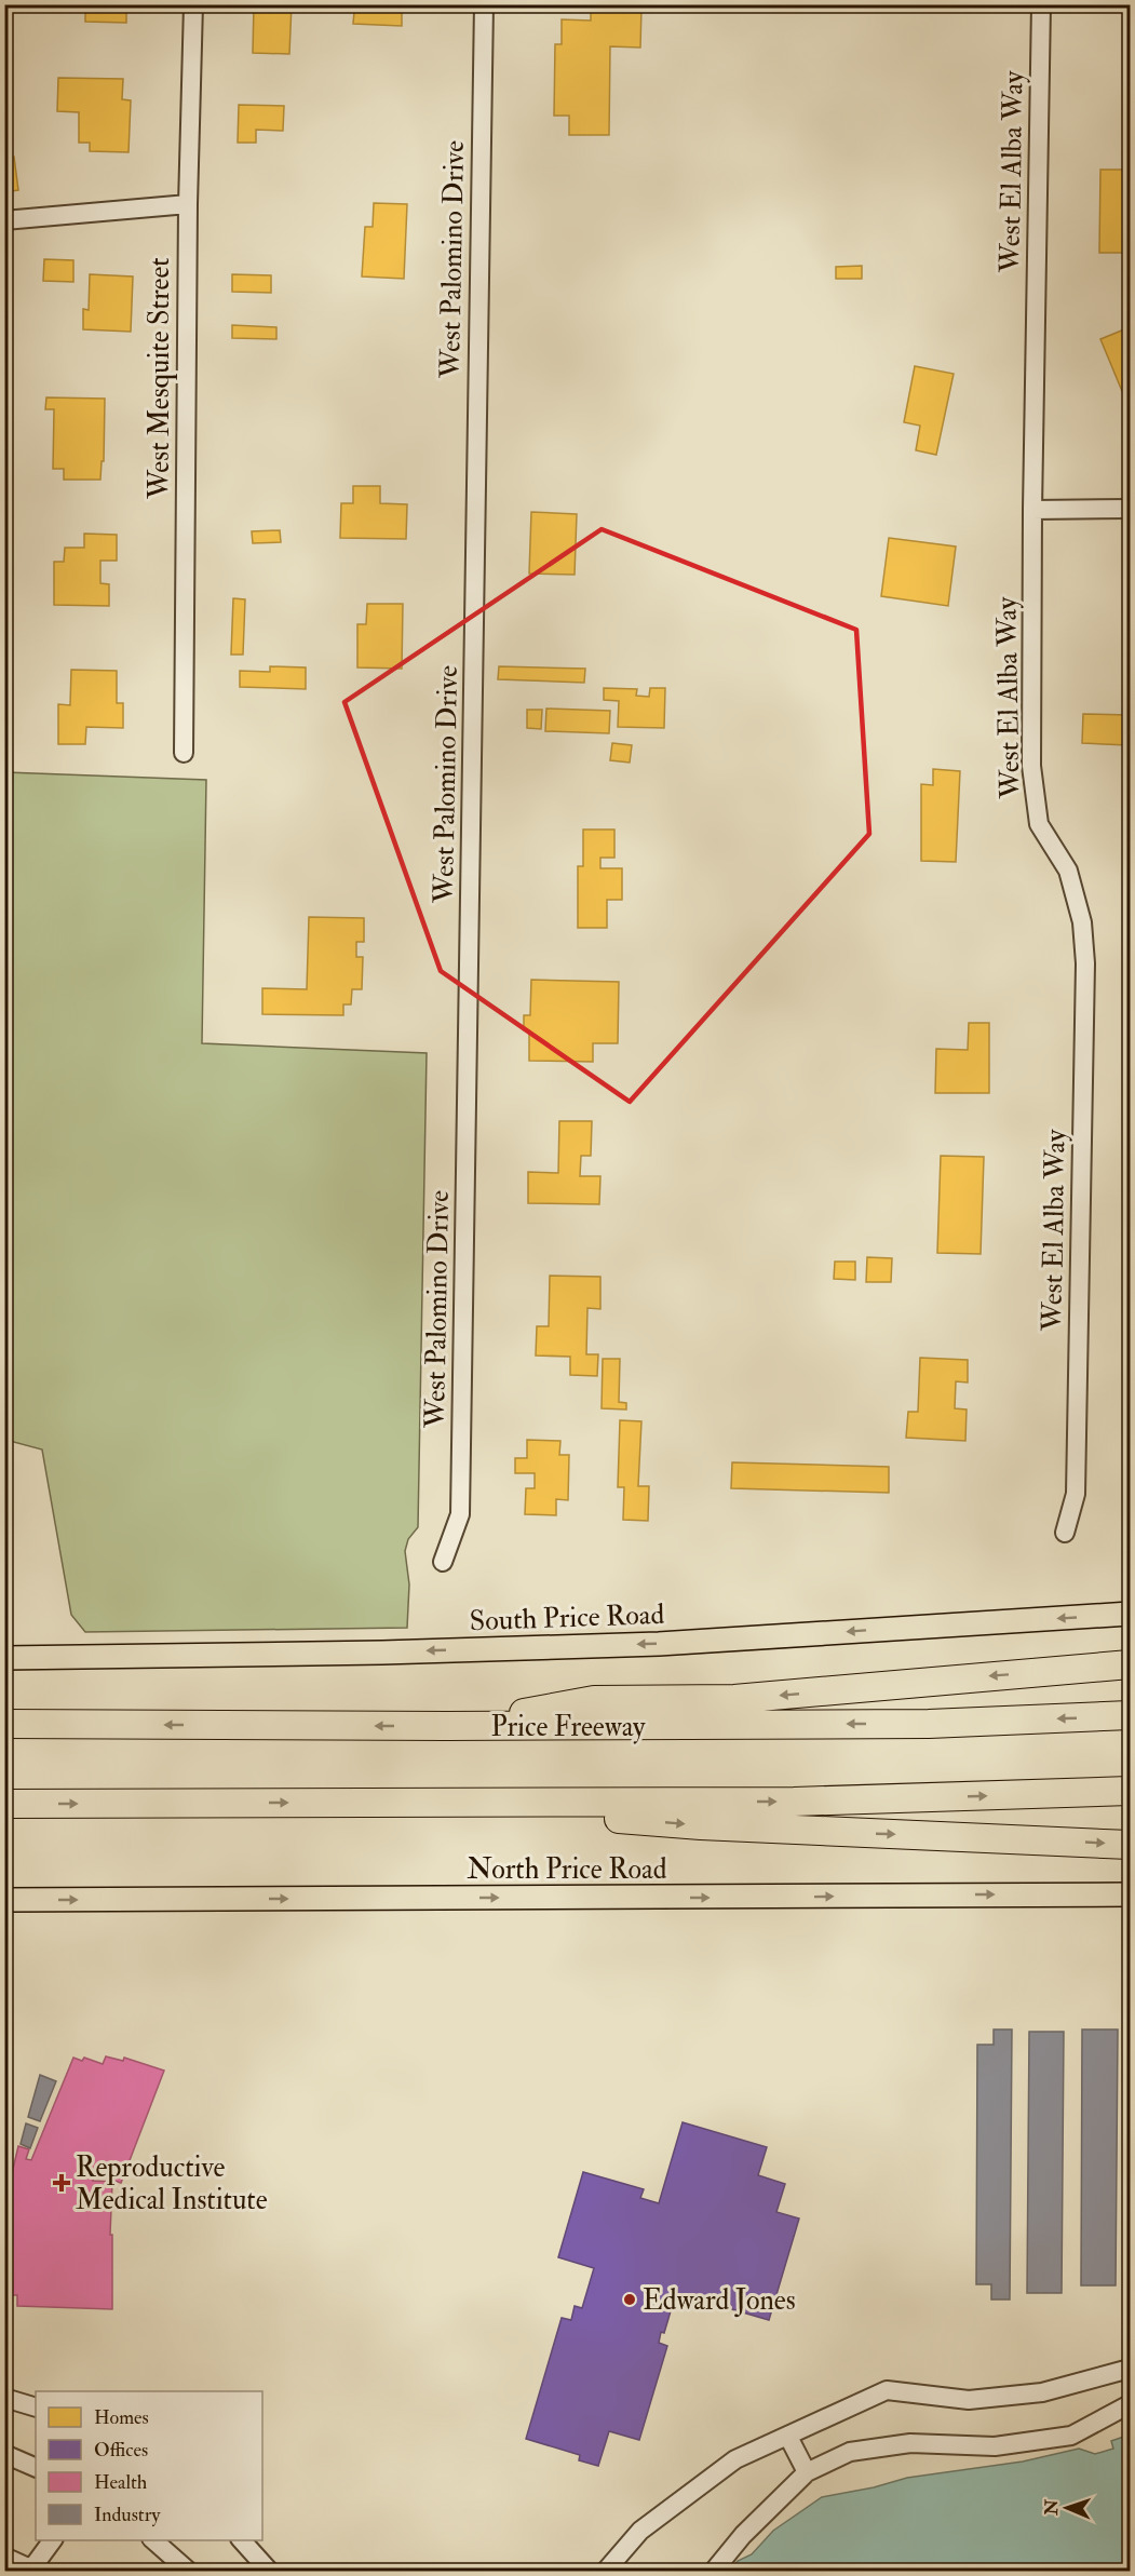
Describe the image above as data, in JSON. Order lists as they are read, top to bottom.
{
  "streets": {
    "highway": ["Price Freeway"],
    "main road": ["South Price Road", "North Price Road"],
    "street": ["West El Alba Way", "West Palomino Drive", "West Mesquite Street"]
  },
  "one_way": ["South Price Road", "North Price Road"],
  "places": {
    "health": ["Reproductive Medical Institute"],
    "other": ["Edward Jones"]
  },
  "legend": [
    "Homes",
    "Offices",
    "Health",
    "Industry"
  ],
  "north": "left"
}
